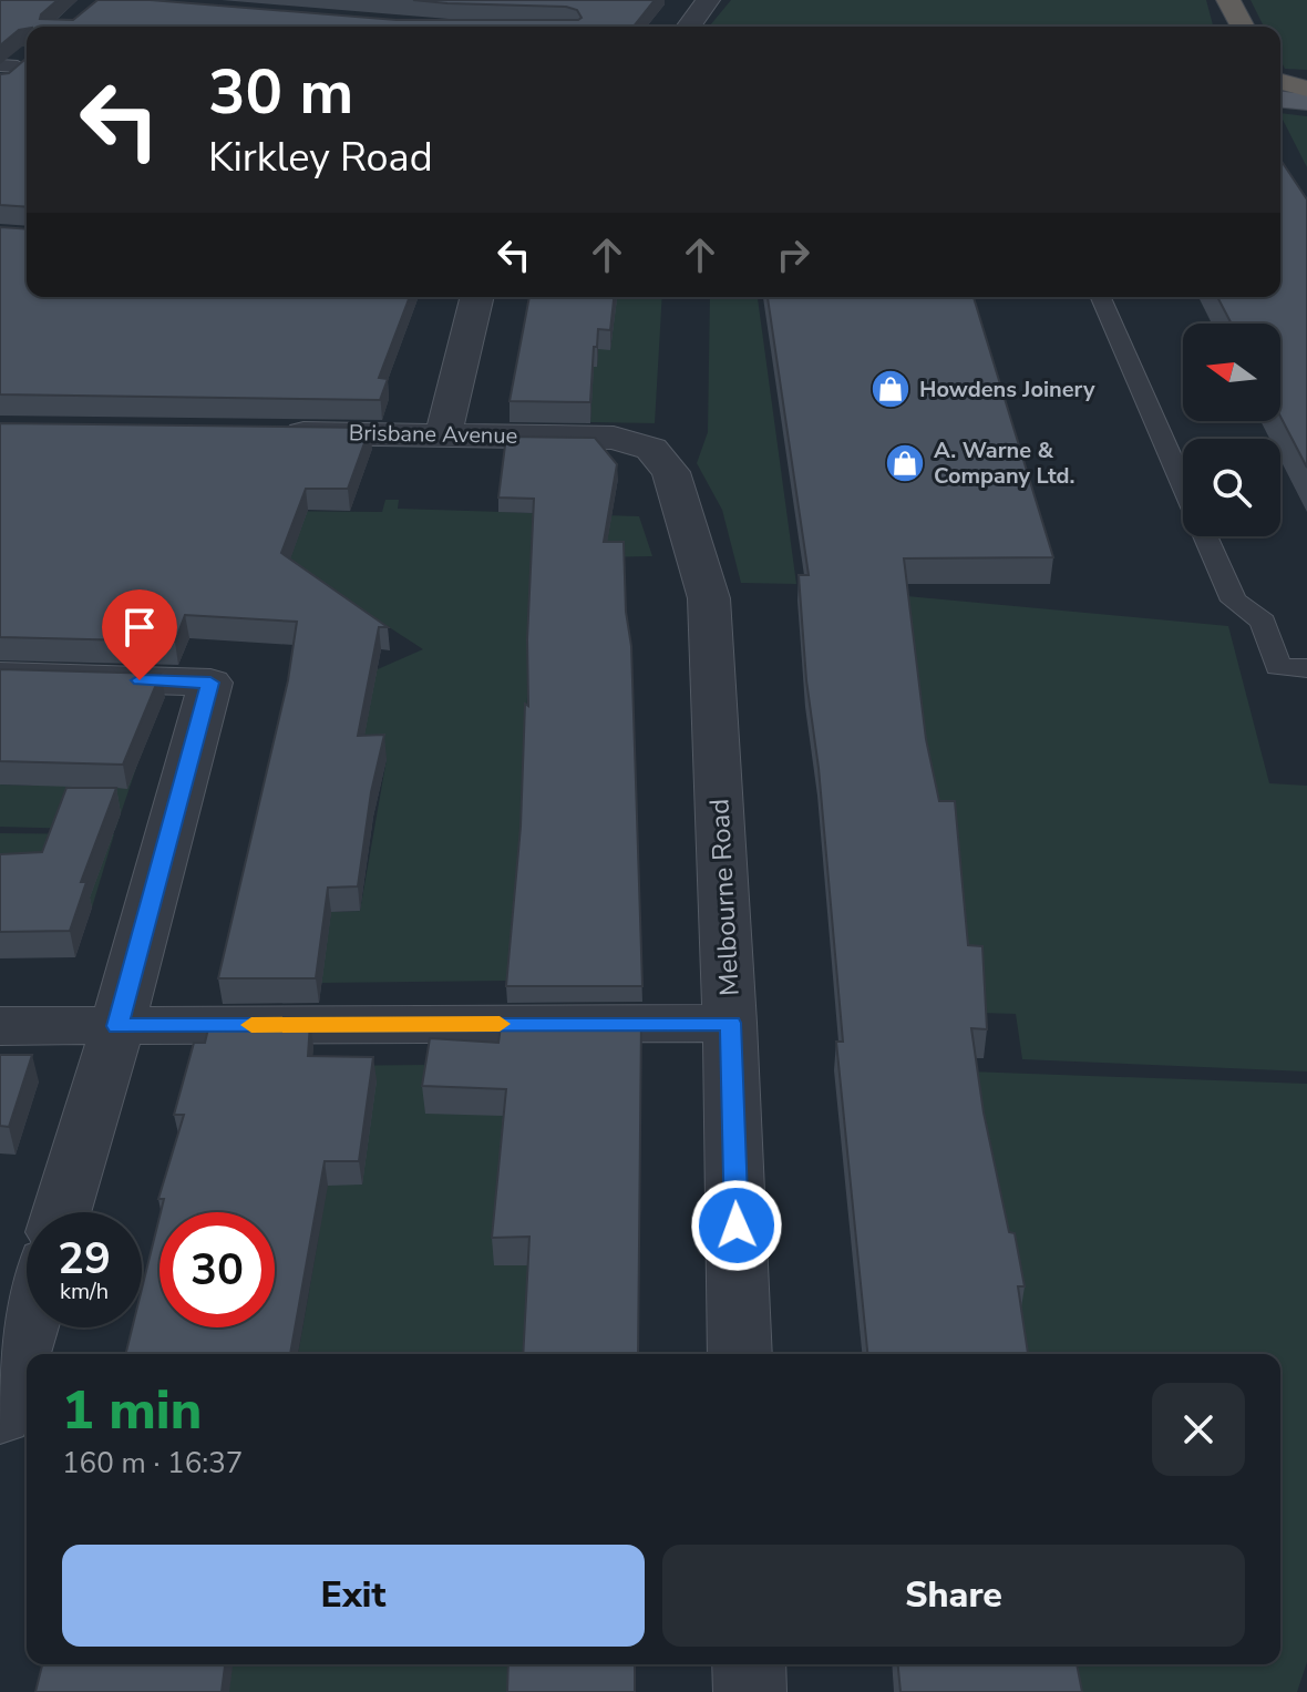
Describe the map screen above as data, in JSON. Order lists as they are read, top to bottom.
{
  "streets": {
    "street": ["Brisbane Avenue", "Melbourne Road"]
  },
  "crossings": [
    ["Brisbane Avenue", "Melbourne Road"]
  ],
  "places": {
    "shop": ["Howdens Joinery", "A. Warne & Company Ltd."]
  },
  "north": "left",
  "page": {
    "turn": ["30 m", "Kirkley Road"],
    "speed": "29 km/h",
    "limit": "30",
    "heading": ["1 min", "160 m · 16:37"],
    "buttons": ["Exit", "Share"]
  }
}
